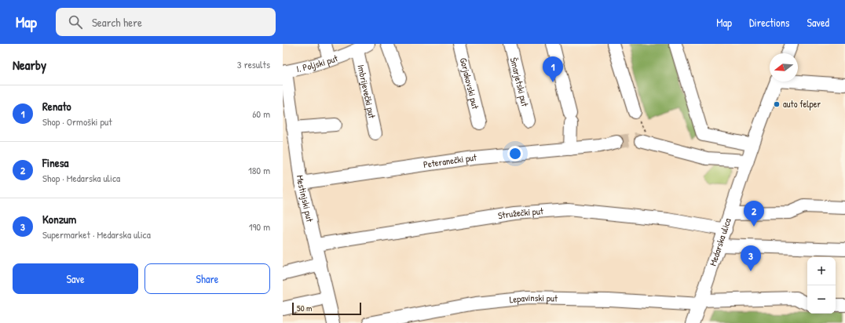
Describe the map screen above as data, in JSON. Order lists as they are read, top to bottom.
{
  "streets": {
    "street": [
      "I. Poljski put",
      "Šmarjetski put",
      "Gorjakovski put",
      "Imbrijevečki put",
      "Peteranečki put",
      "Mestinjski put",
      "Stružečki put",
      "Medarska ulica",
      "Lepavinski put"
    ]
  },
  "crossings": [
    ["I. Poljski put", "Imbrijevečki put"],
    ["I. Poljski put", "Mestinjski put"],
    ["Peteranečki put", "Mestinjski put"],
    ["Mestinjski put", "Stružečki put"],
    ["Stružečki put", "Medarska ulica"],
    ["Medarska ulica", "Lepavinski put"]
  ],
  "places": ["auto felper"],
  "scale_bar": "50 m",
  "north": "left",
  "page": {
    "header": "Map",
    "search": "Search here",
    "nav": ["Map", "Directions", "Saved"],
    "heading": ["Nearby", "3 results"],
    "pins": ["1", "2", "3"],
    "list": [
      {
        "mark": "1",
        "name": "Renato",
        "note": "Shop · Ormoški put",
        "value": "60 m"
      },
      {
        "mark": "2",
        "name": "Finesa",
        "note": "Shop · Medarska ulica",
        "value": "180 m"
      },
      {
        "mark": "3",
        "name": "Konzum",
        "note": "Supermarket · Medarska ulica",
        "value": "190 m"
      }
    ],
    "buttons": ["Save", "Share"],
    "map_buttons": ["+", "−"],
    "scale": "50 m"
  }
}
